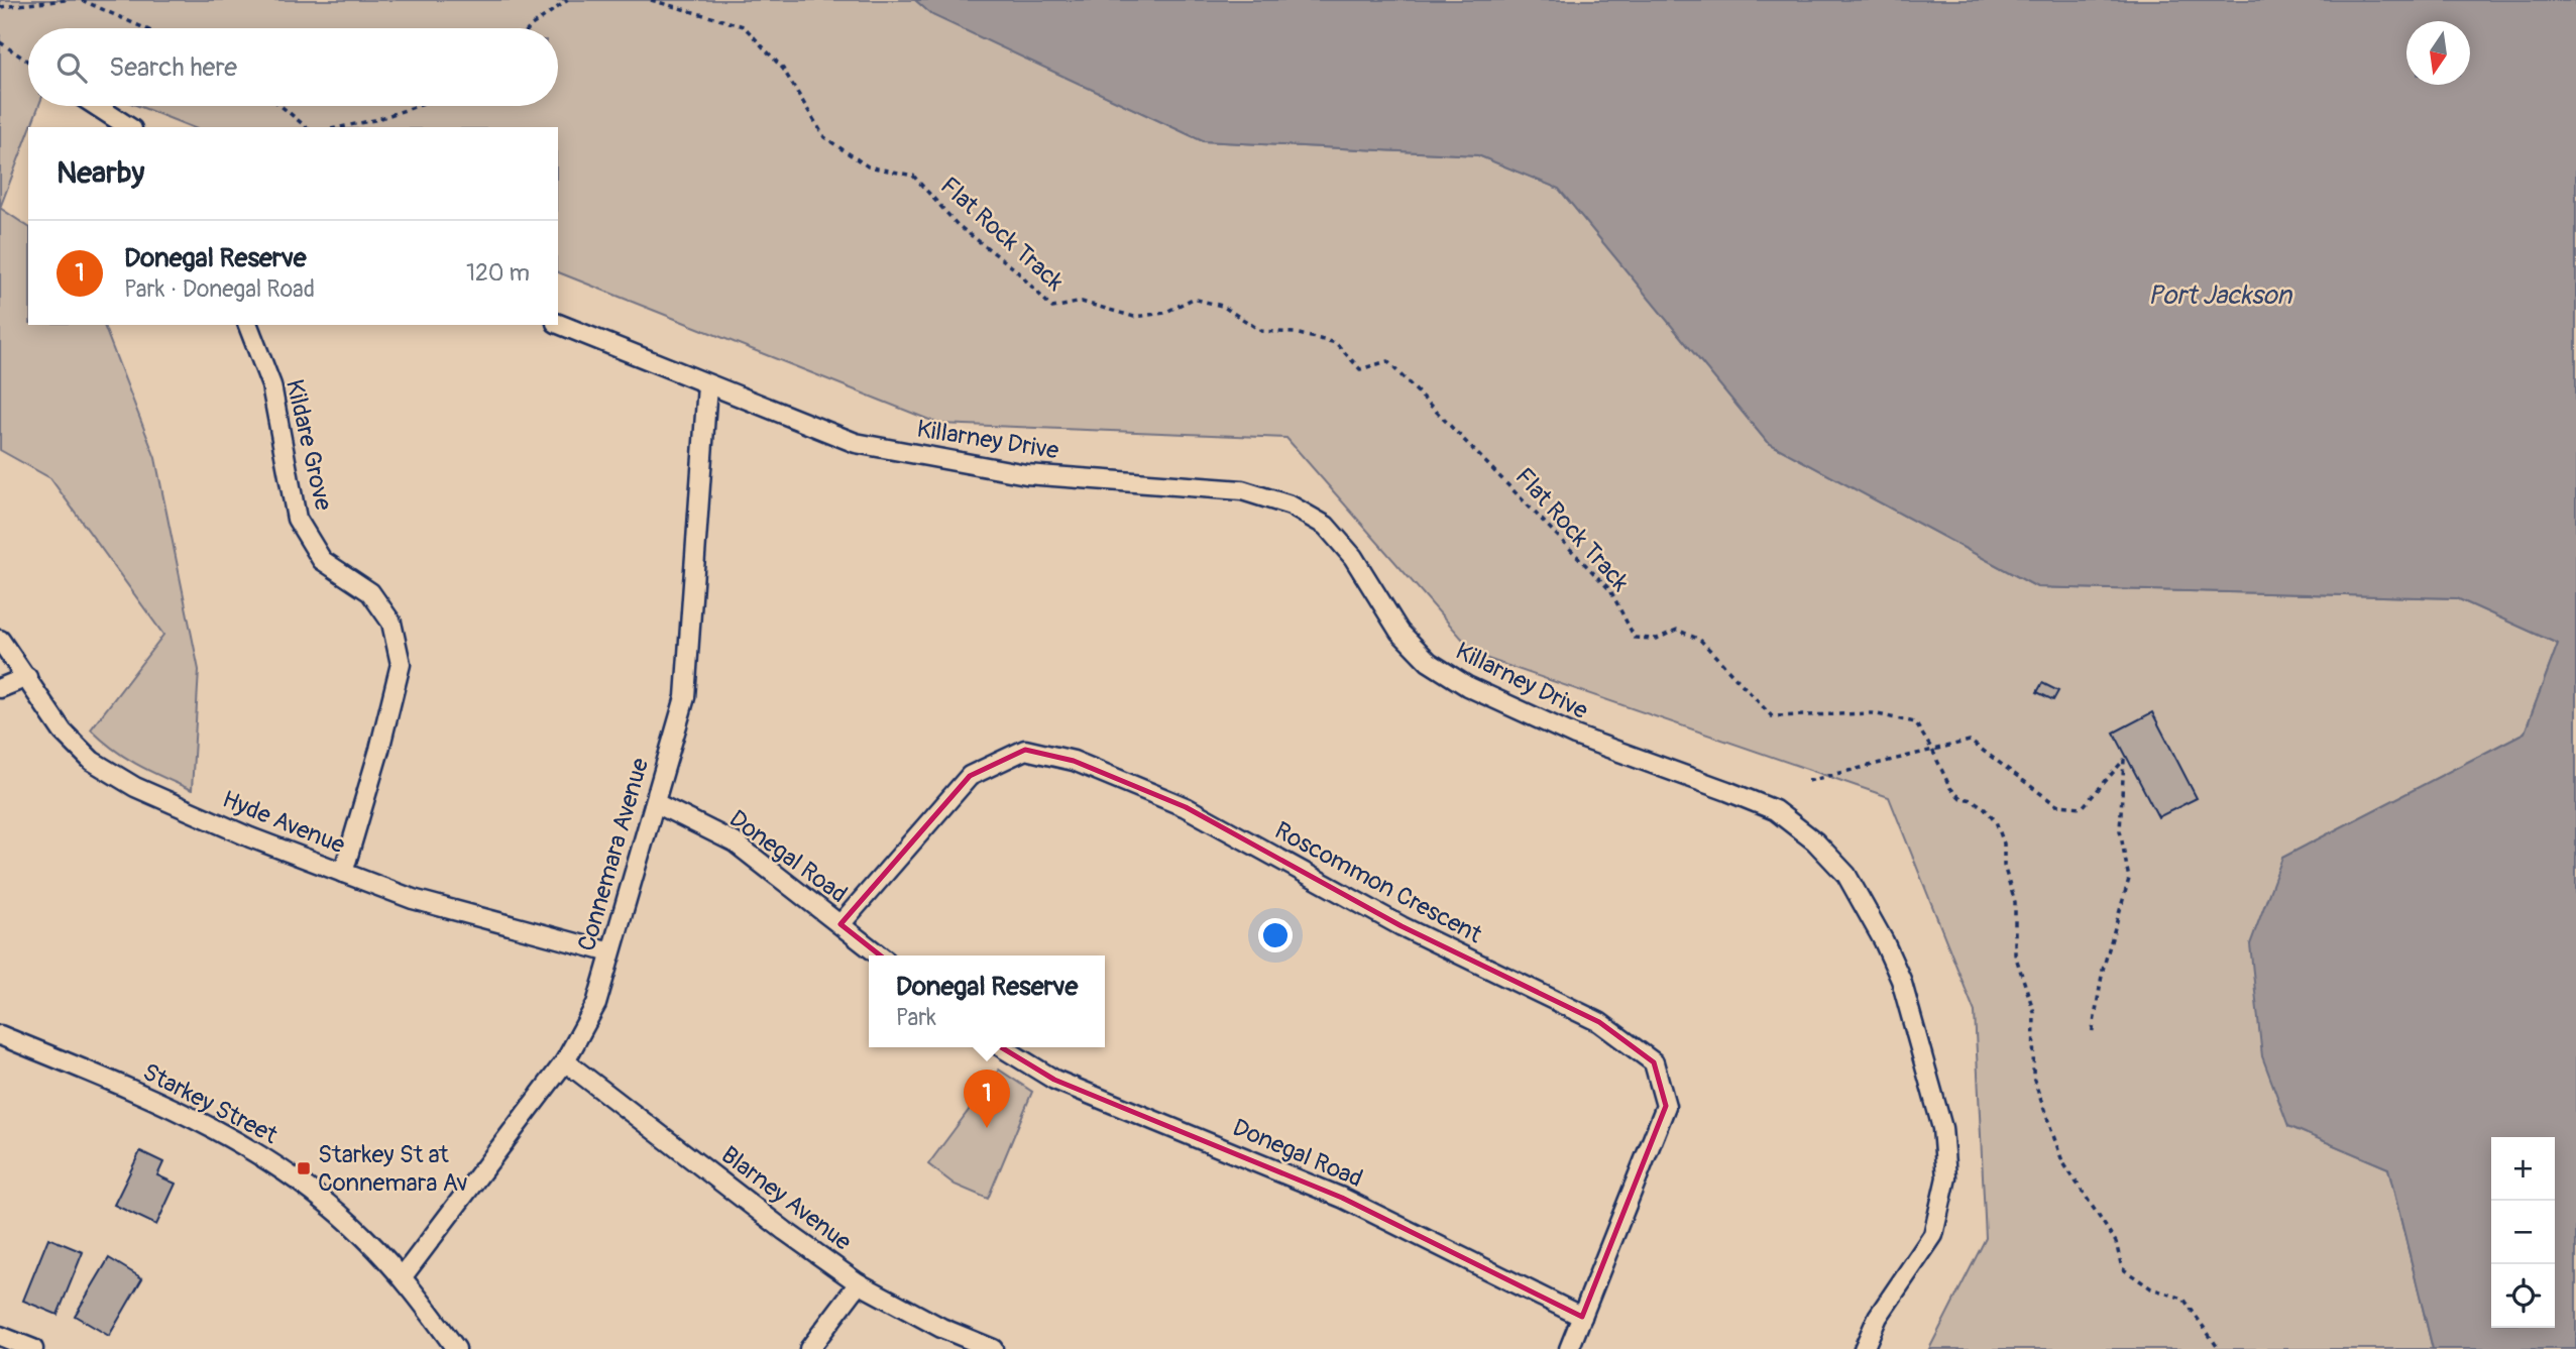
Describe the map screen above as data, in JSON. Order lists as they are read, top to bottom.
{
  "streets": {
    "street": [
      "Killarney Drive",
      "Kildare Grove",
      "Hyde Avenue",
      "Connemara Avenue",
      "Donegal Road",
      "Roscommon Crescent",
      "Starkey Street",
      "Blarney Avenue"
    ],
    "path": ["Flat Rock Track"]
  },
  "crossings": [
    ["Killarney Drive", "Connemara Avenue"],
    ["Kildare Grove", "Hyde Avenue"],
    ["Hyde Avenue", "Connemara Avenue"],
    ["Connemara Avenue", "Donegal Road"],
    ["Connemara Avenue", "Starkey Street"],
    ["Connemara Avenue", "Blarney Avenue"],
    ["Donegal Road", "Roscommon Crescent"]
  ],
  "water": ["Port Jackson"],
  "places": {
    "transit": ["Starkey St at Connemara Av"]
  },
  "north": "bottom",
  "page": {
    "search": "Search here",
    "heading": "Nearby",
    "list": [
      {
        "mark": "1",
        "name": "Donegal Reserve",
        "note": "Park · Donegal Road",
        "value": "120 m"
      }
    ],
    "popup": ["Donegal Reserve", "Park"],
    "pins": "1",
    "map_buttons": ["+", "−"]
  }
}
